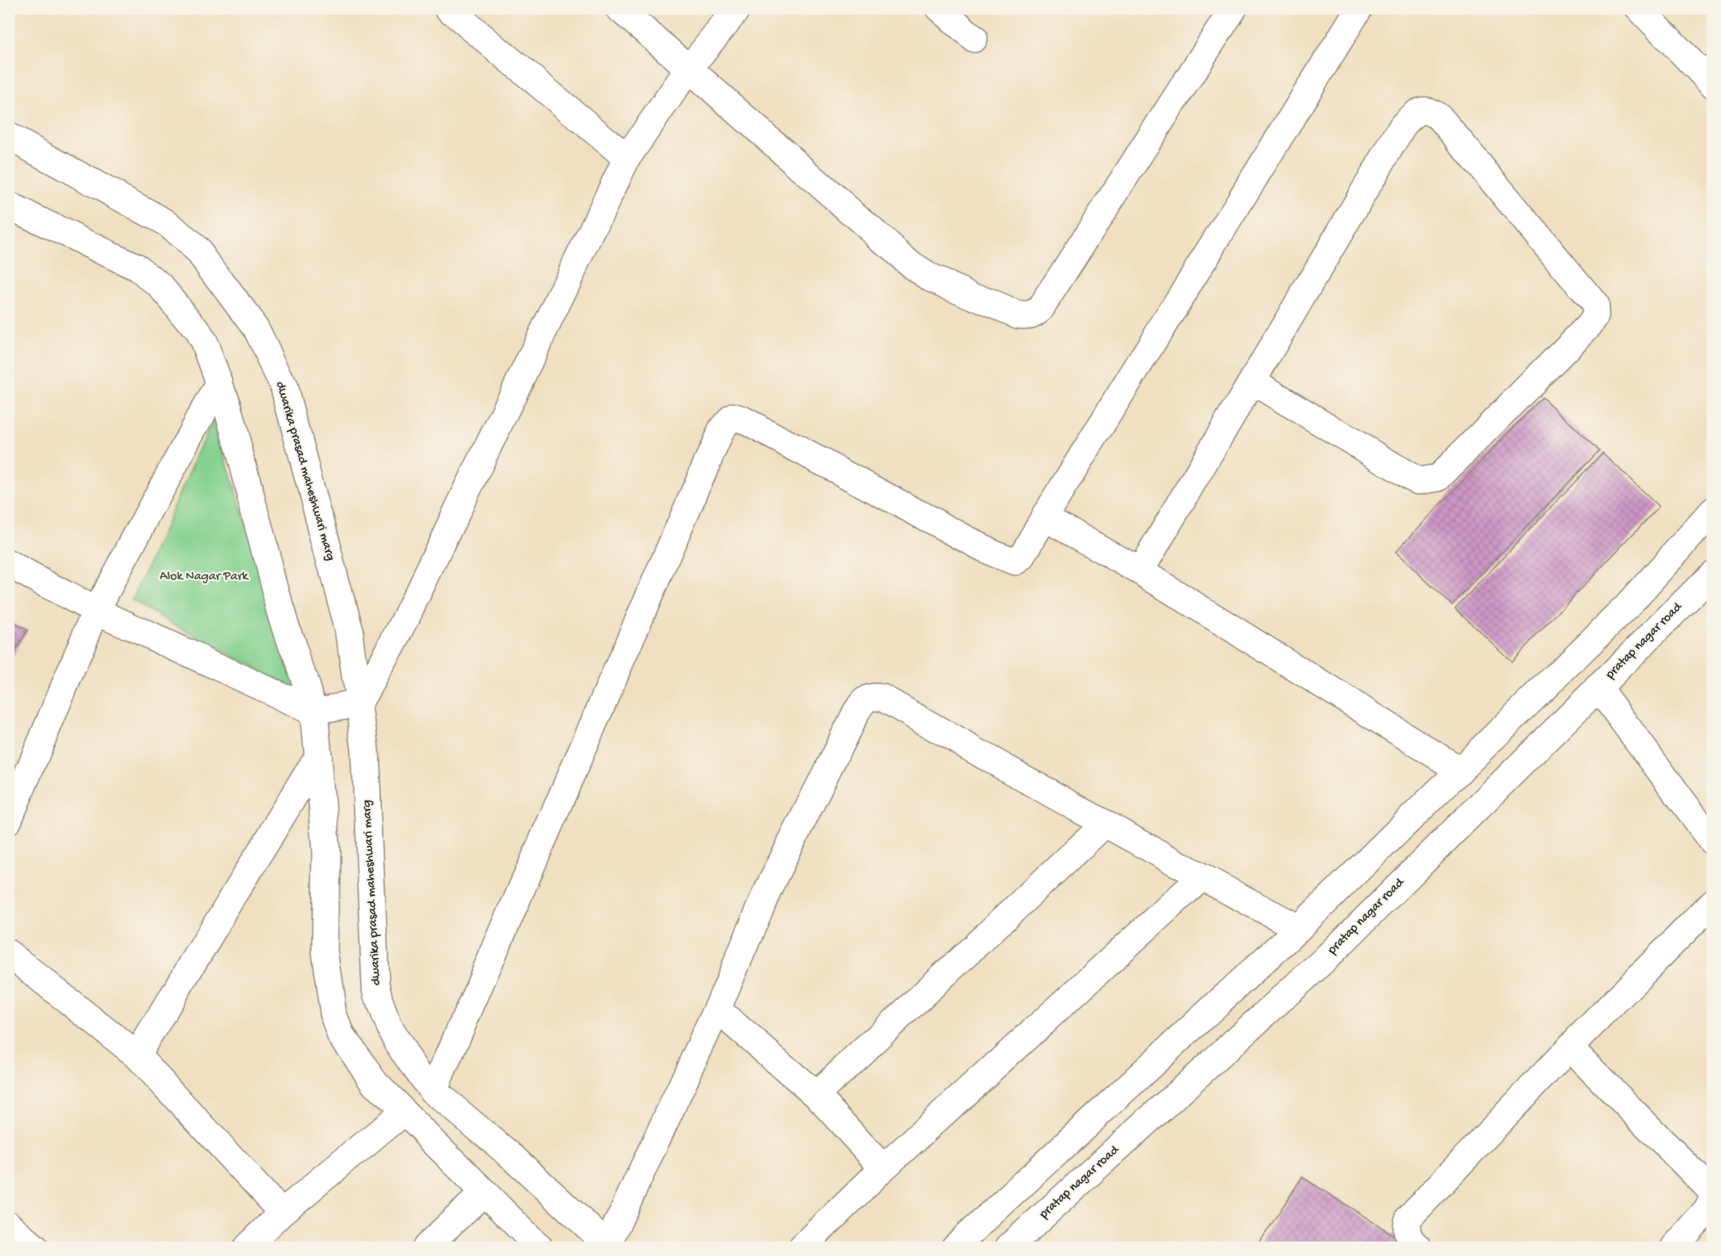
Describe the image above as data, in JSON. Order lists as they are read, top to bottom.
{
  "streets": {
    "street": ["dwarika prasad maheshwari marg", "pratap nagar road"]
  },
  "parks": ["Alok Nagar Park"]
}
